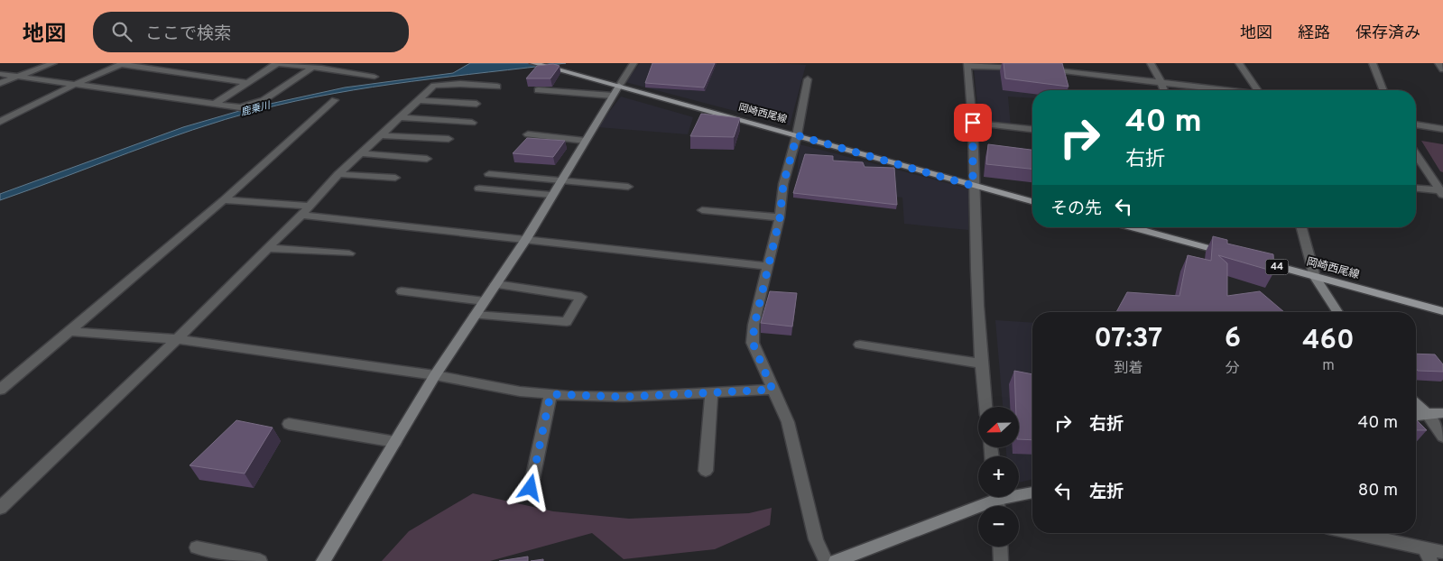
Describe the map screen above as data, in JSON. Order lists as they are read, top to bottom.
{
  "streets": {
    "main road": ["岡崎西尾線", "44"]
  },
  "water": ["鹿乗川"],
  "north": "left",
  "page": {
    "header": "地図",
    "search": "ここで検索",
    "nav": ["地図", "経路", "保存済み"],
    "turn": ["40 m", "右折"],
    "then": "その先",
    "eta": [
      "07:37",
      "到着",
      "6",
      "分",
      "460",
      "m"
    ],
    "list": [
      {
        "name": "右折",
        "value": "40 m"
      },
      {
        "name": "左折",
        "value": "80 m"
      }
    ],
    "map_buttons": ["+", "−"]
  }
}
